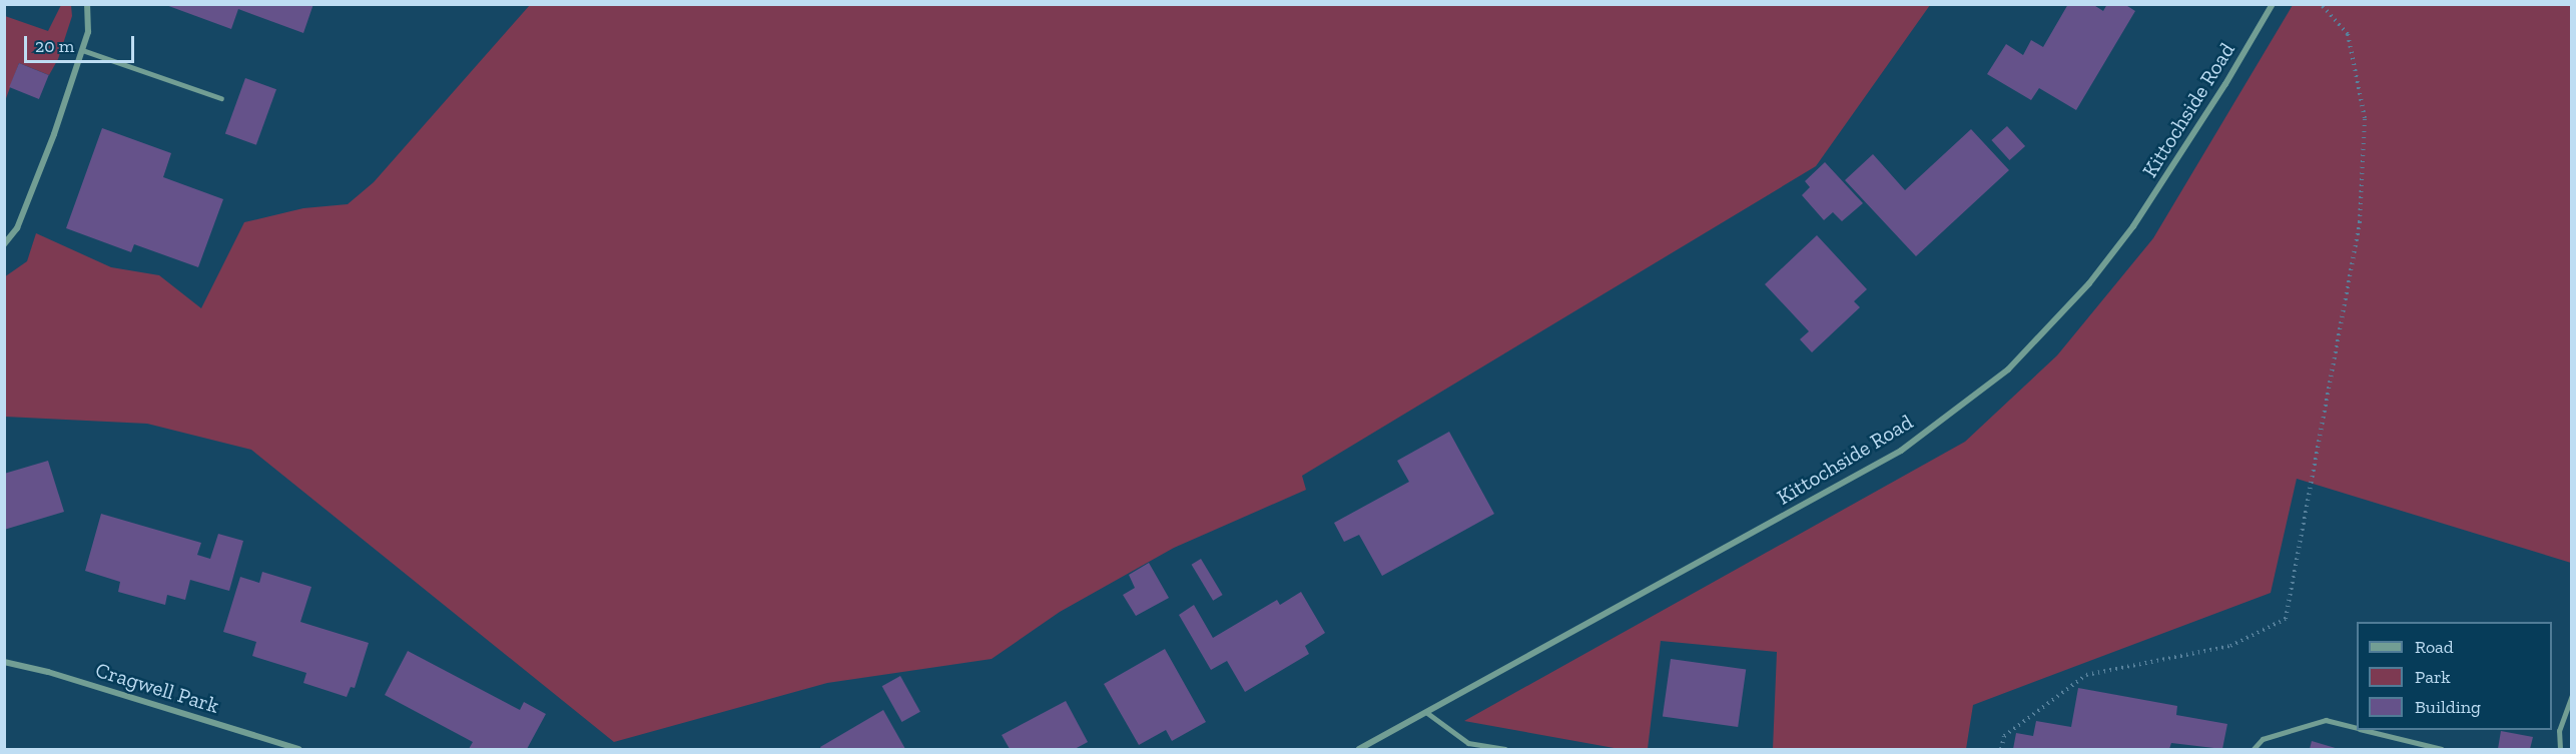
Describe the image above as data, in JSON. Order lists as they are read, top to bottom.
{
  "streets": {
    "street": ["Kittochside Road", "Cragwell Park"]
  },
  "legend": ["Road", "Park", "Building"],
  "scale_bar": "20 m"
}
